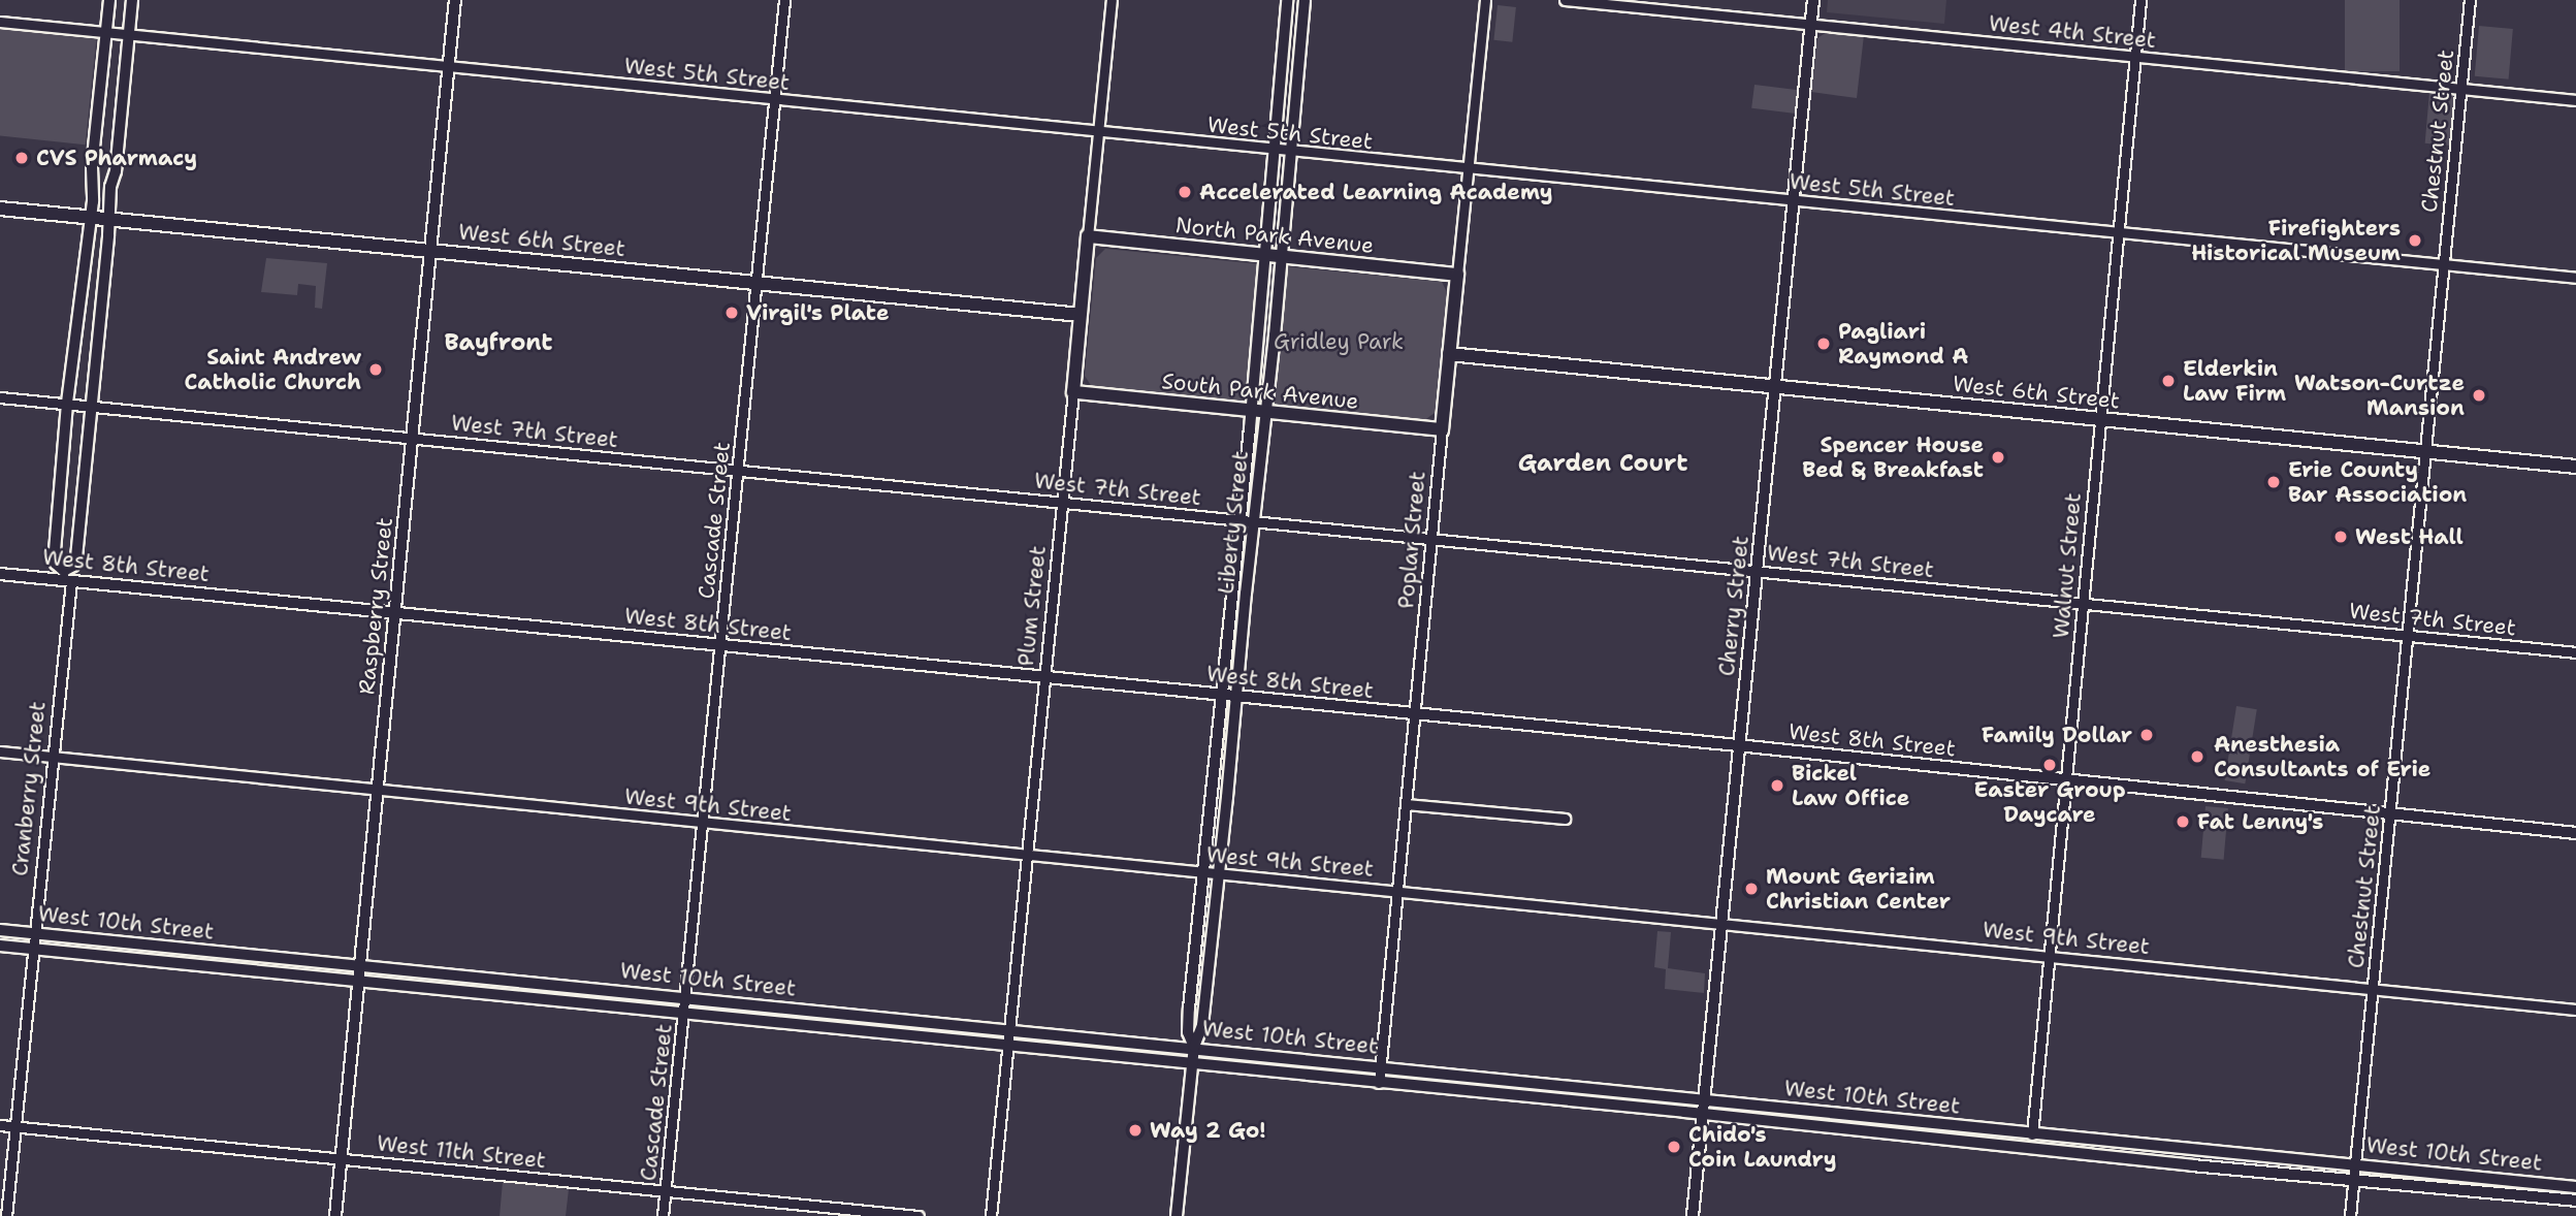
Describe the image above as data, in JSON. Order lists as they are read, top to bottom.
{
  "streets": {
    "main road": [
      "North Park Avenue",
      "West 6th Street",
      "South Park Avenue",
      "Poplar Street",
      "Plum Street"
    ],
    "street": [
      "West 4th Street",
      "West 5th Street",
      "Chestnut Street",
      "West 7th Street",
      "Cascade Street",
      "Liberty Street",
      "West 8th Street",
      "Walnut Street",
      "Raspberry Street",
      "Cherry Street",
      "Cranberry Street",
      "West 9th Street",
      "West 10th Street",
      "West 11th Street"
    ]
  },
  "crossings": [
    ["West 4th Street", "Chestnut Street"],
    ["West 4th Street", "Walnut Street"],
    ["West 4th Street", "Cherry Street"],
    ["West 5th Street", "Chestnut Street"],
    ["West 5th Street", "Cascade Street"],
    ["West 5th Street", "Liberty Street"],
    ["West 5th Street", "Poplar Street"],
    ["West 5th Street", "Walnut Street"],
    ["West 5th Street", "Raspberry Street"],
    ["West 5th Street", "Plum Street"],
    ["West 5th Street", "Cherry Street"],
    ["West 5th Street", "Cranberry Street"],
    ["Chestnut Street", "West 6th Street"],
    ["Chestnut Street", "West 7th Street"],
    ["Chestnut Street", "West 8th Street"],
    ["Chestnut Street", "West 9th Street"],
    ["Chestnut Street", "West 10th Street"],
    ["North Park Avenue", "Liberty Street"],
    ["North Park Avenue", "Poplar Street"],
    ["North Park Avenue", "Plum Street"],
    ["West 6th Street", "Cascade Street"],
    ["West 6th Street", "Poplar Street"],
    ["West 6th Street", "Walnut Street"],
    ["West 6th Street", "Raspberry Street"],
    ["West 6th Street", "Plum Street"],
    ["West 6th Street", "Cherry Street"],
    ["West 6th Street", "Cranberry Street"],
    ["South Park Avenue", "Liberty Street"],
    ["South Park Avenue", "Poplar Street"],
    ["South Park Avenue", "Plum Street"],
    ["West 7th Street", "Cascade Street"],
    ["West 7th Street", "Liberty Street"],
    ["West 7th Street", "Poplar Street"],
    ["West 7th Street", "Walnut Street"],
    ["West 7th Street", "Raspberry Street"],
    ["West 7th Street", "Plum Street"],
    ["West 7th Street", "Cherry Street"],
    ["West 7th Street", "Cranberry Street"],
    ["Cascade Street", "West 8th Street"],
    ["Cascade Street", "West 9th Street"],
    ["Cascade Street", "West 10th Street"],
    ["Cascade Street", "West 11th Street"],
    ["Liberty Street", "West 8th Street"],
    ["Liberty Street", "West 9th Street"],
    ["Liberty Street", "West 10th Street"],
    ["Poplar Street", "West 8th Street"],
    ["Poplar Street", "West 9th Street"],
    ["Poplar Street", "West 10th Street"],
    ["West 8th Street", "Walnut Street"],
    ["West 8th Street", "Raspberry Street"],
    ["West 8th Street", "Plum Street"],
    ["West 8th Street", "Cherry Street"],
    ["West 8th Street", "Cranberry Street"],
    ["Walnut Street", "West 9th Street"],
    ["Walnut Street", "West 10th Street"],
    ["Raspberry Street", "West 9th Street"],
    ["Raspberry Street", "West 10th Street"],
    ["Raspberry Street", "West 11th Street"],
    ["Plum Street", "West 9th Street"],
    ["Plum Street", "West 10th Street"],
    ["Cherry Street", "West 9th Street"],
    ["Cherry Street", "West 10th Street"],
    ["Cranberry Street", "West 9th Street"],
    ["Cranberry Street", "West 10th Street"],
    ["Cranberry Street", "West 11th Street"]
  ],
  "districts": ["Bayfront", "Garden Court"],
  "parks": ["Gridley Park"],
  "places": [
    "CVS Pharmacy",
    "Accelerated Learning Academy",
    "Firefighters Historical Museum",
    "Virgil's Plate",
    "Pagliari Raymond A",
    "Saint Andrew Catholic Church",
    "Elderkin Law Firm",
    "Watson-Curtze Mansion",
    "Spencer House Bed & Breakfast",
    "Erie County Bar Association",
    "West Hall",
    "Family Dollar",
    "Anesthesia Consultants of Erie",
    "Easter Group Daycare",
    "Bickel Law Office",
    "Fat Lenny's",
    "Mount Gerizim Christian Center",
    "Way 2 Go!",
    "Chido's Coin Laundry"
  ]
}
